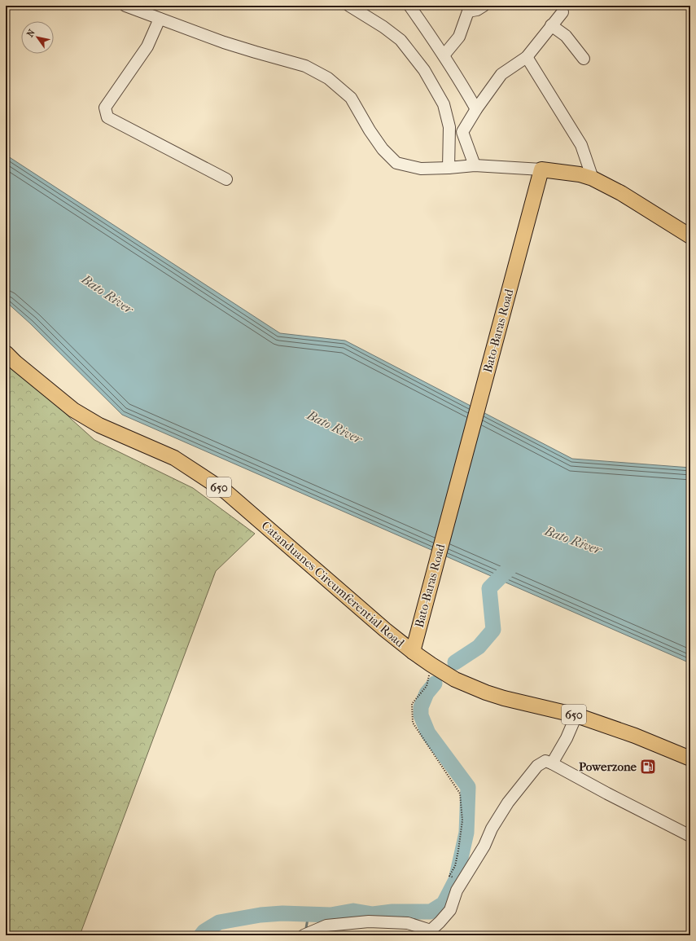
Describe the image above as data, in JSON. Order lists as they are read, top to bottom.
{
  "streets": {
    "main road": ["Bato-Baras Road", "650", "Catanduanes Circumferential Road"]
  },
  "crossings": [
    ["Bato-Baras Road", "Catanduanes Circumferential Road"]
  ],
  "water": ["Bato River"],
  "places": {
    "fuel station": ["Powerzone"]
  },
  "north": "top left"
}
